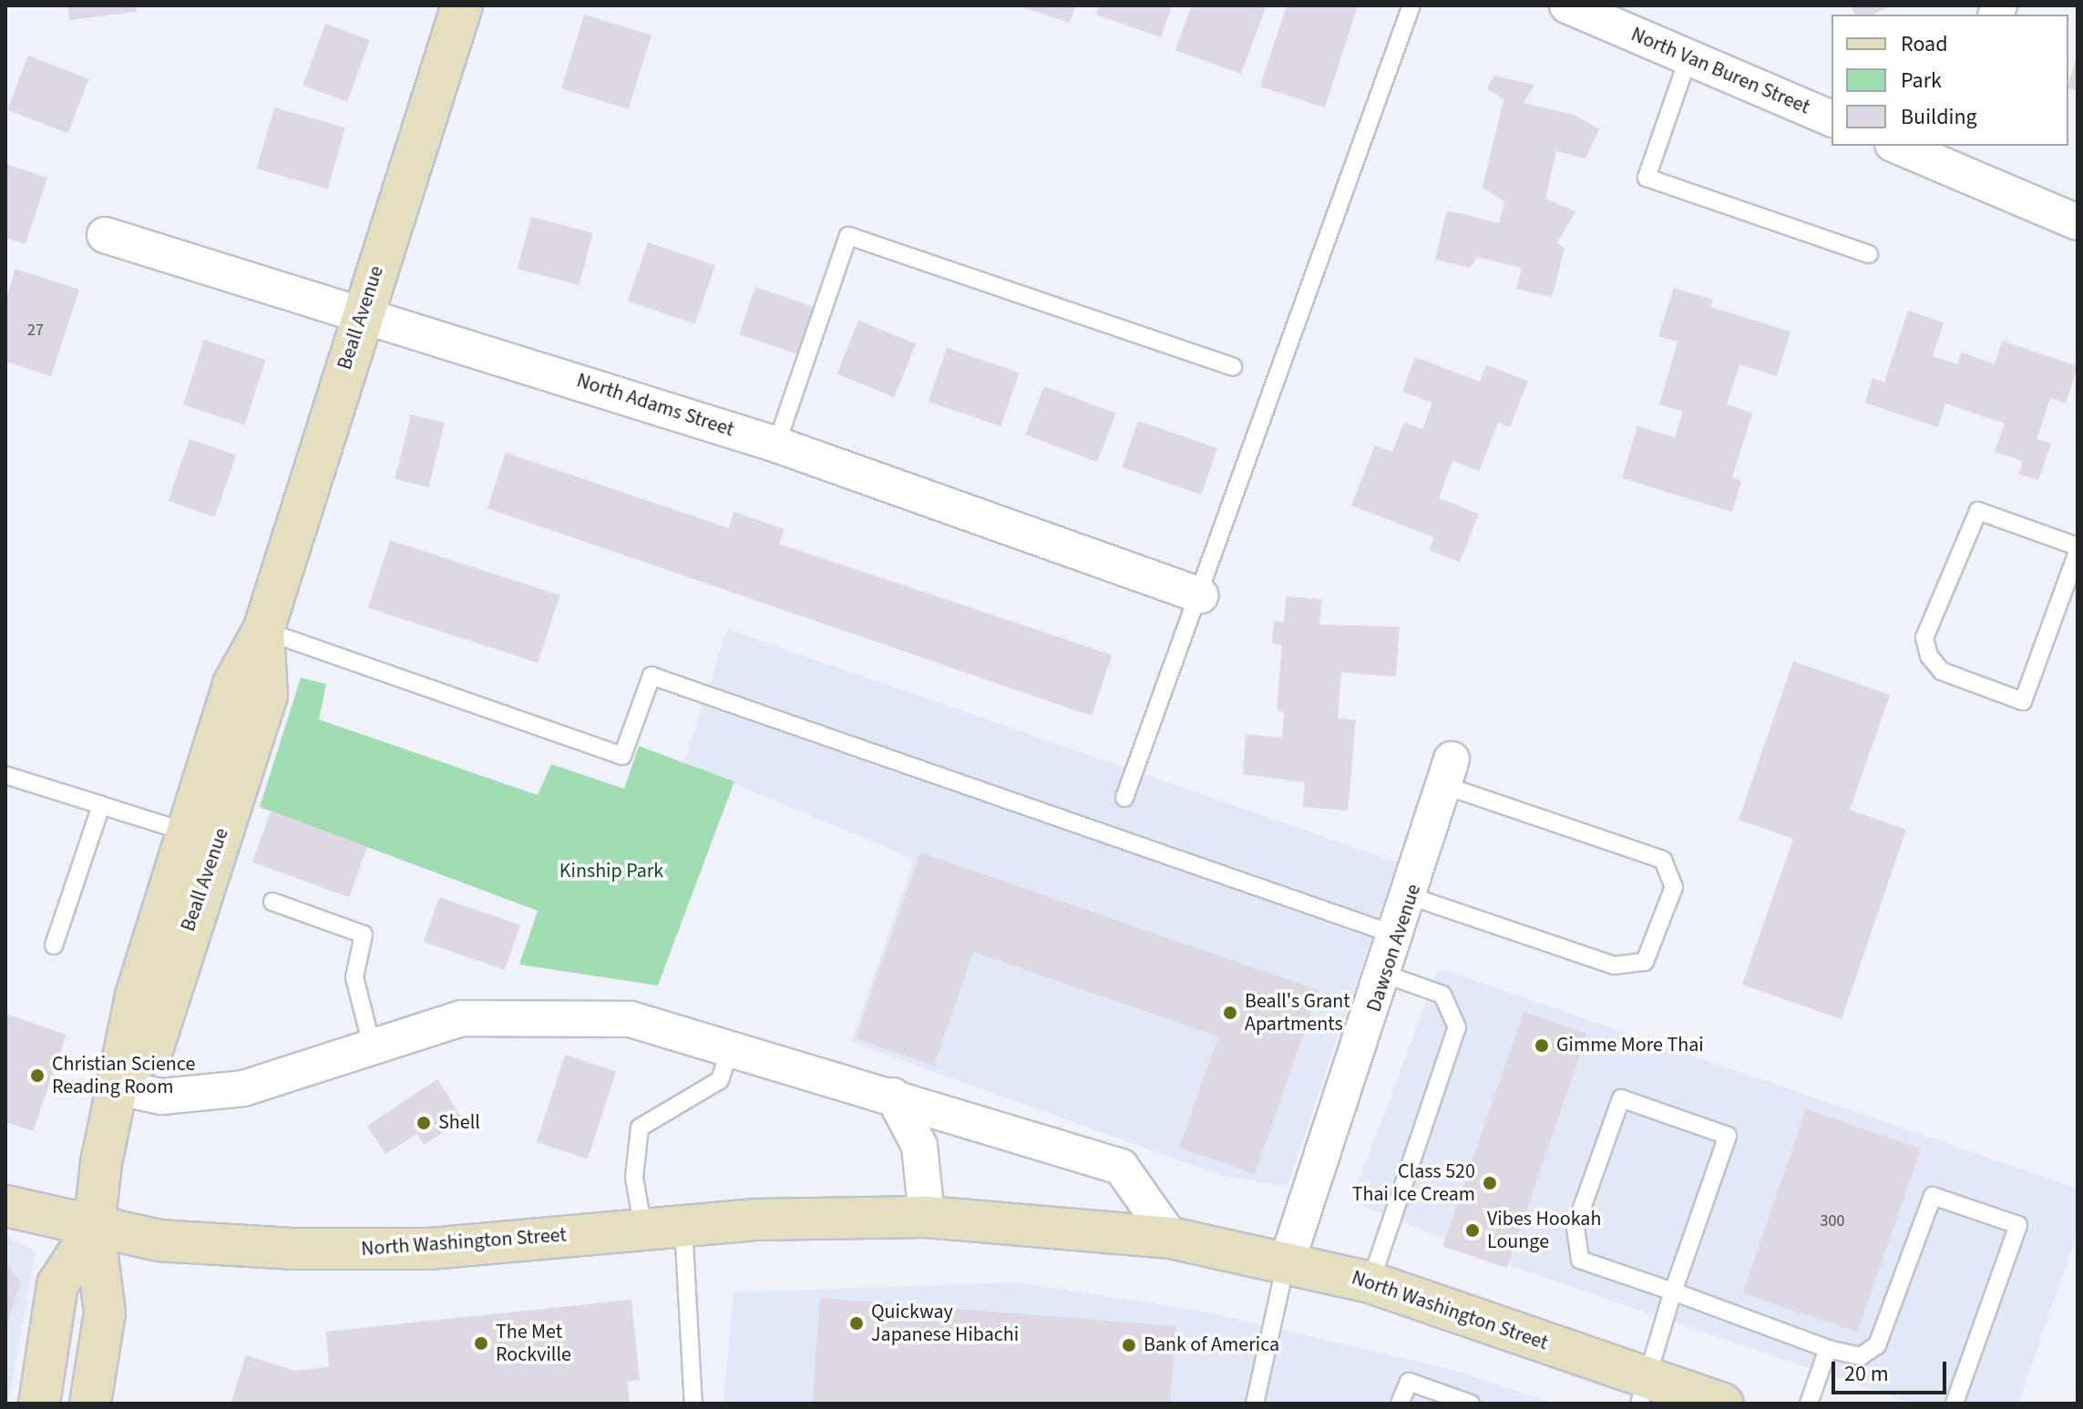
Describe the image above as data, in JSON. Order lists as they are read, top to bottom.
{
  "streets": {
    "street": [
      "North Van Buren Street",
      "Beall Avenue",
      "North Adams Street",
      "Dawson Avenue",
      "North Washington Street"
    ]
  },
  "crossings": [
    ["Beall Avenue", "North Adams Street"],
    ["Dawson Avenue", "North Washington Street"]
  ],
  "parks": ["Kinship Park"],
  "places": [
    "Beall's Grant Apartments",
    "Gimme More Thai",
    "Christian Science Reading Room",
    "Shell",
    "Class 520 Thai Ice Cream",
    "Vibes Hookah Lounge",
    "Quickway Japanese Hibachi",
    "The Met Rockville",
    "Bank of America"
  ],
  "house_numbers": ["27", "300"],
  "legend": ["Road", "Park", "Building"],
  "scale_bar": "20 m"
}
